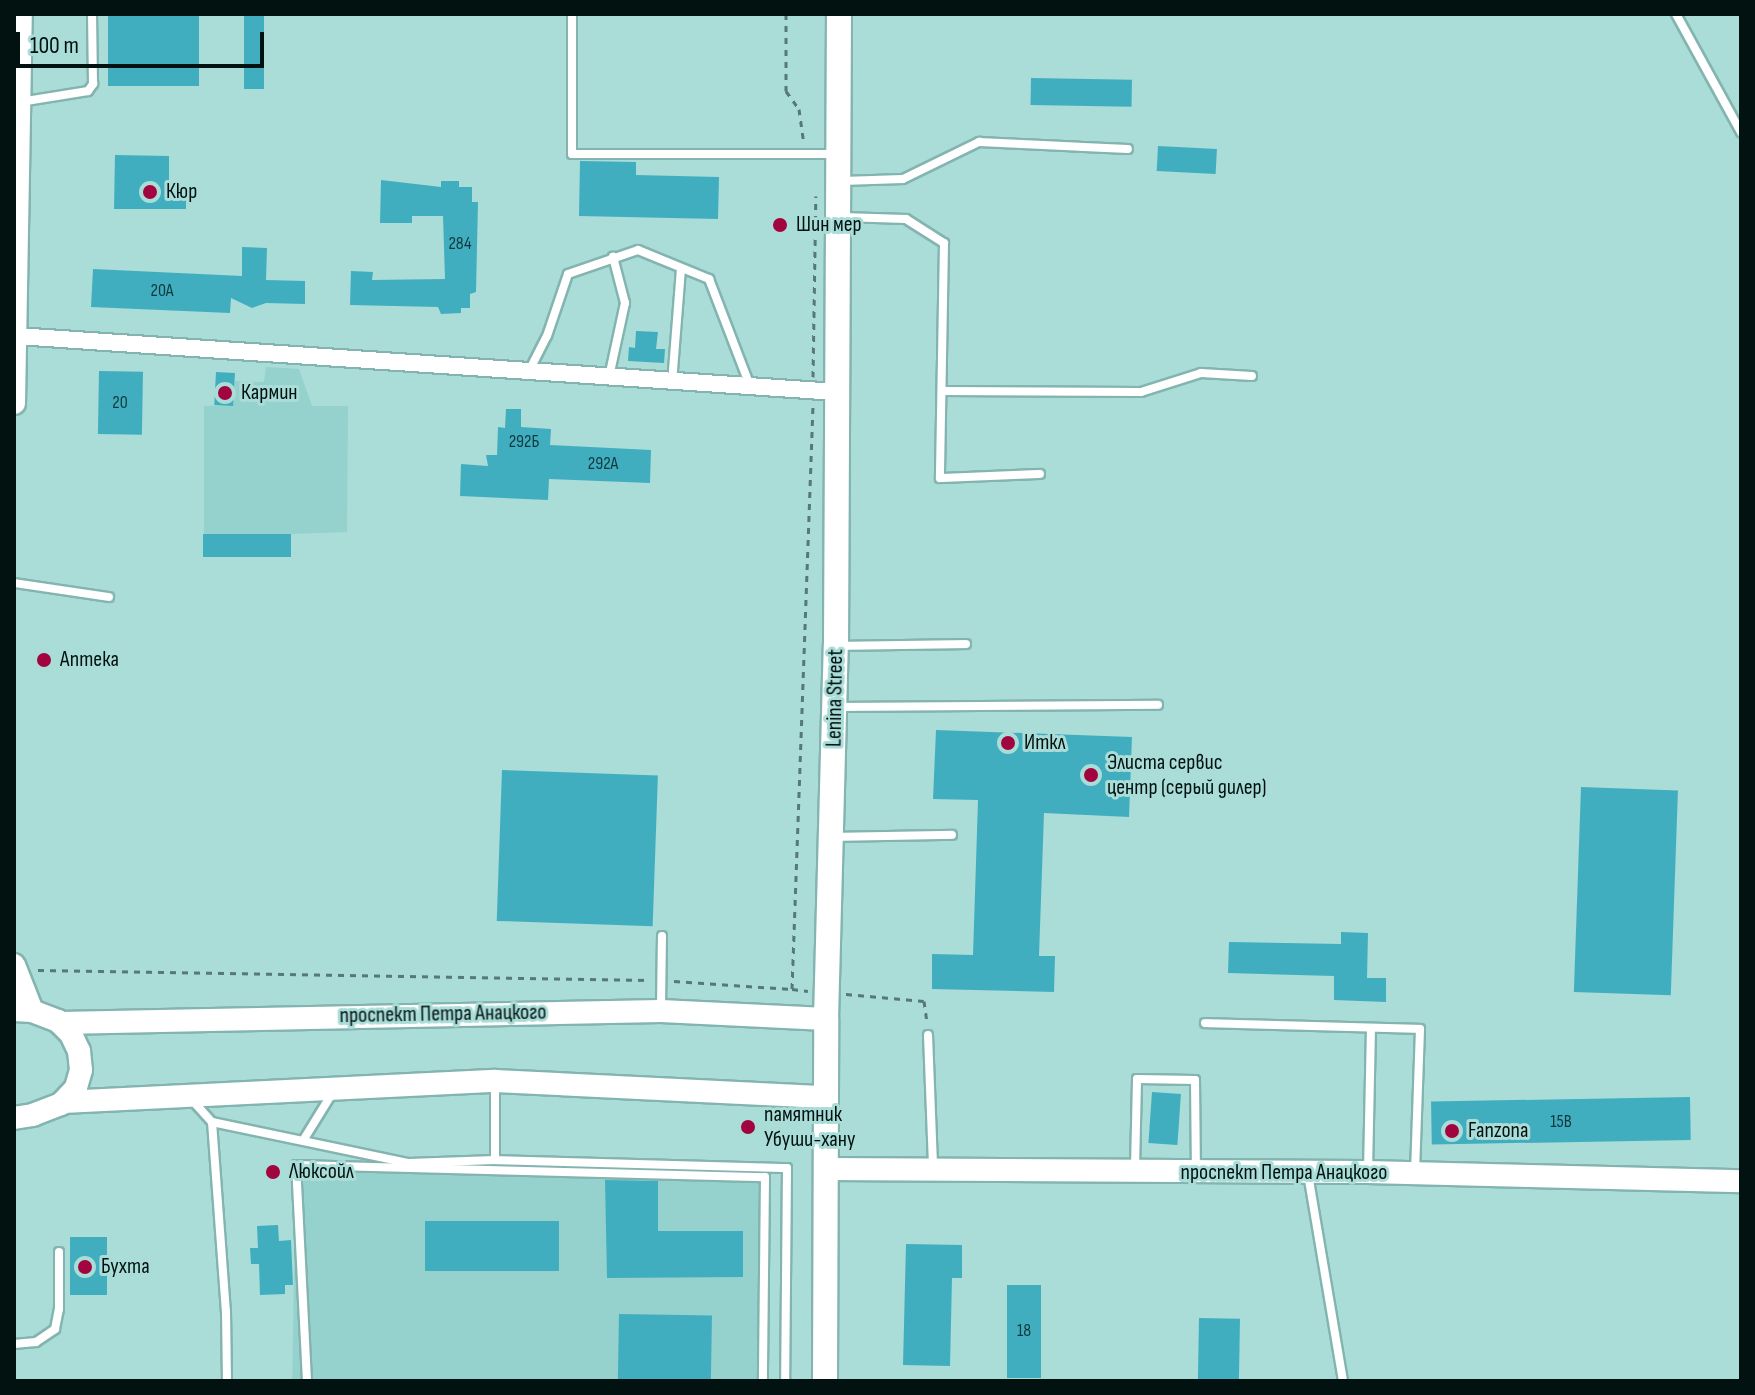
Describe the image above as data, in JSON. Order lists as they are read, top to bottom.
{
  "streets": {
    "main road": ["Lenina Street", "проспект Петра Анацкого"]
  },
  "crossings": [
    ["Lenina Street", "проспект Петра Анацкого"]
  ],
  "places": [
    "Кюр",
    "Шин мер",
    "Кармин",
    "Аптека",
    "Иткл",
    "Элиста сервис центр (серый дилер)",
    "памятник Убуши-хану",
    "Fanzona",
    "Люксойл",
    "Бухта"
  ],
  "house_numbers": [
    "284",
    "20А",
    "20",
    "292Б",
    "292А",
    "15В",
    "18"
  ],
  "scale_bar": "100 m"
}
